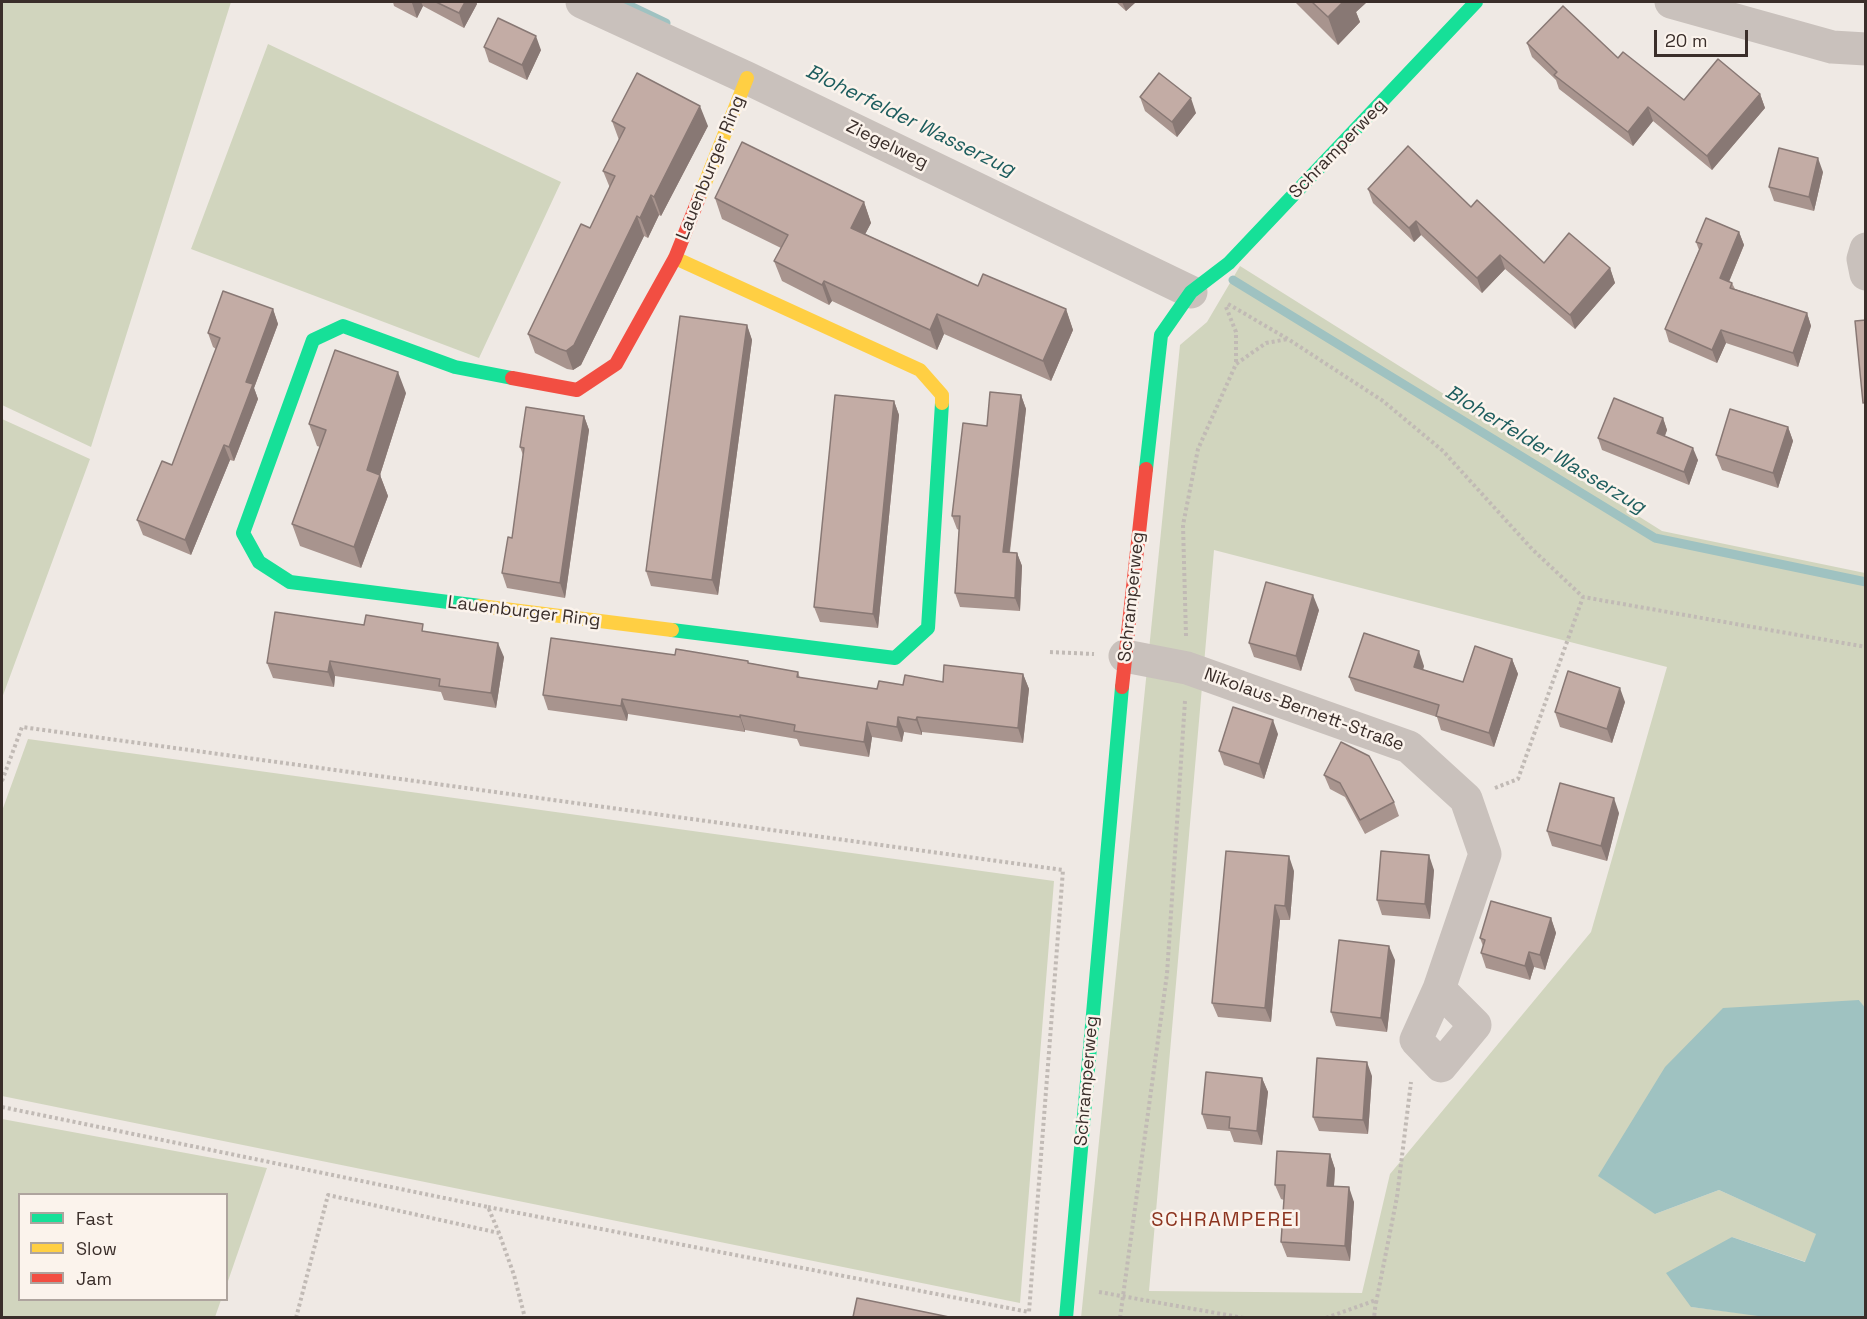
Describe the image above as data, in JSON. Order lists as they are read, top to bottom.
{
  "streets": {
    "street": [
      "Ziegelweg",
      "Schramperweg",
      "Lauenburger Ring",
      "Nikolaus-Bernett-Straße"
    ]
  },
  "crossings": [
    ["Ziegelweg", "Schramperweg"],
    ["Ziegelweg", "Lauenburger Ring"],
    ["Schramperweg", "Nikolaus-Bernett-Straße"]
  ],
  "districts": ["SCHRAMPEREI"],
  "water": ["Bloherfelder Wasserzug"],
  "legend": ["Fast", "Slow", "Jam"],
  "scale_bar": "20 m"
}
